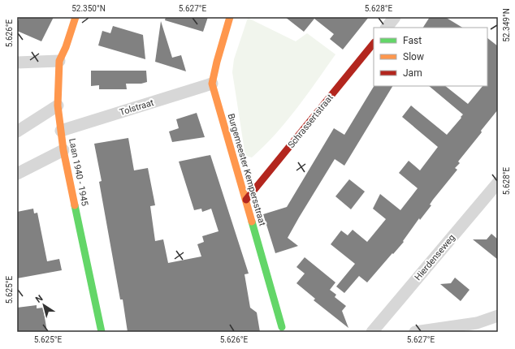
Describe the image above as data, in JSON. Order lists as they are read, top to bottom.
{
  "streets": {
    "street": [
      "Tolstraat",
      "Schrassertstraat",
      "Burgemeester Kempersstraat",
      "Laan 1940 - 1945",
      "Hierdenseweg"
    ]
  },
  "crossings": [
    ["Tolstraat", "Burgemeester Kempersstraat"],
    ["Tolstraat", "Laan 1940 - 1945"],
    ["Schrassertstraat", "Burgemeester Kempersstraat"]
  ],
  "legend": ["Fast", "Slow", "Jam"],
  "north": "top left",
  "coordinates": [
    "52.350°N",
    "5.627°E",
    "5.628°E",
    "52.349°N",
    "5.626°E",
    "5.625°E"
  ]
}
